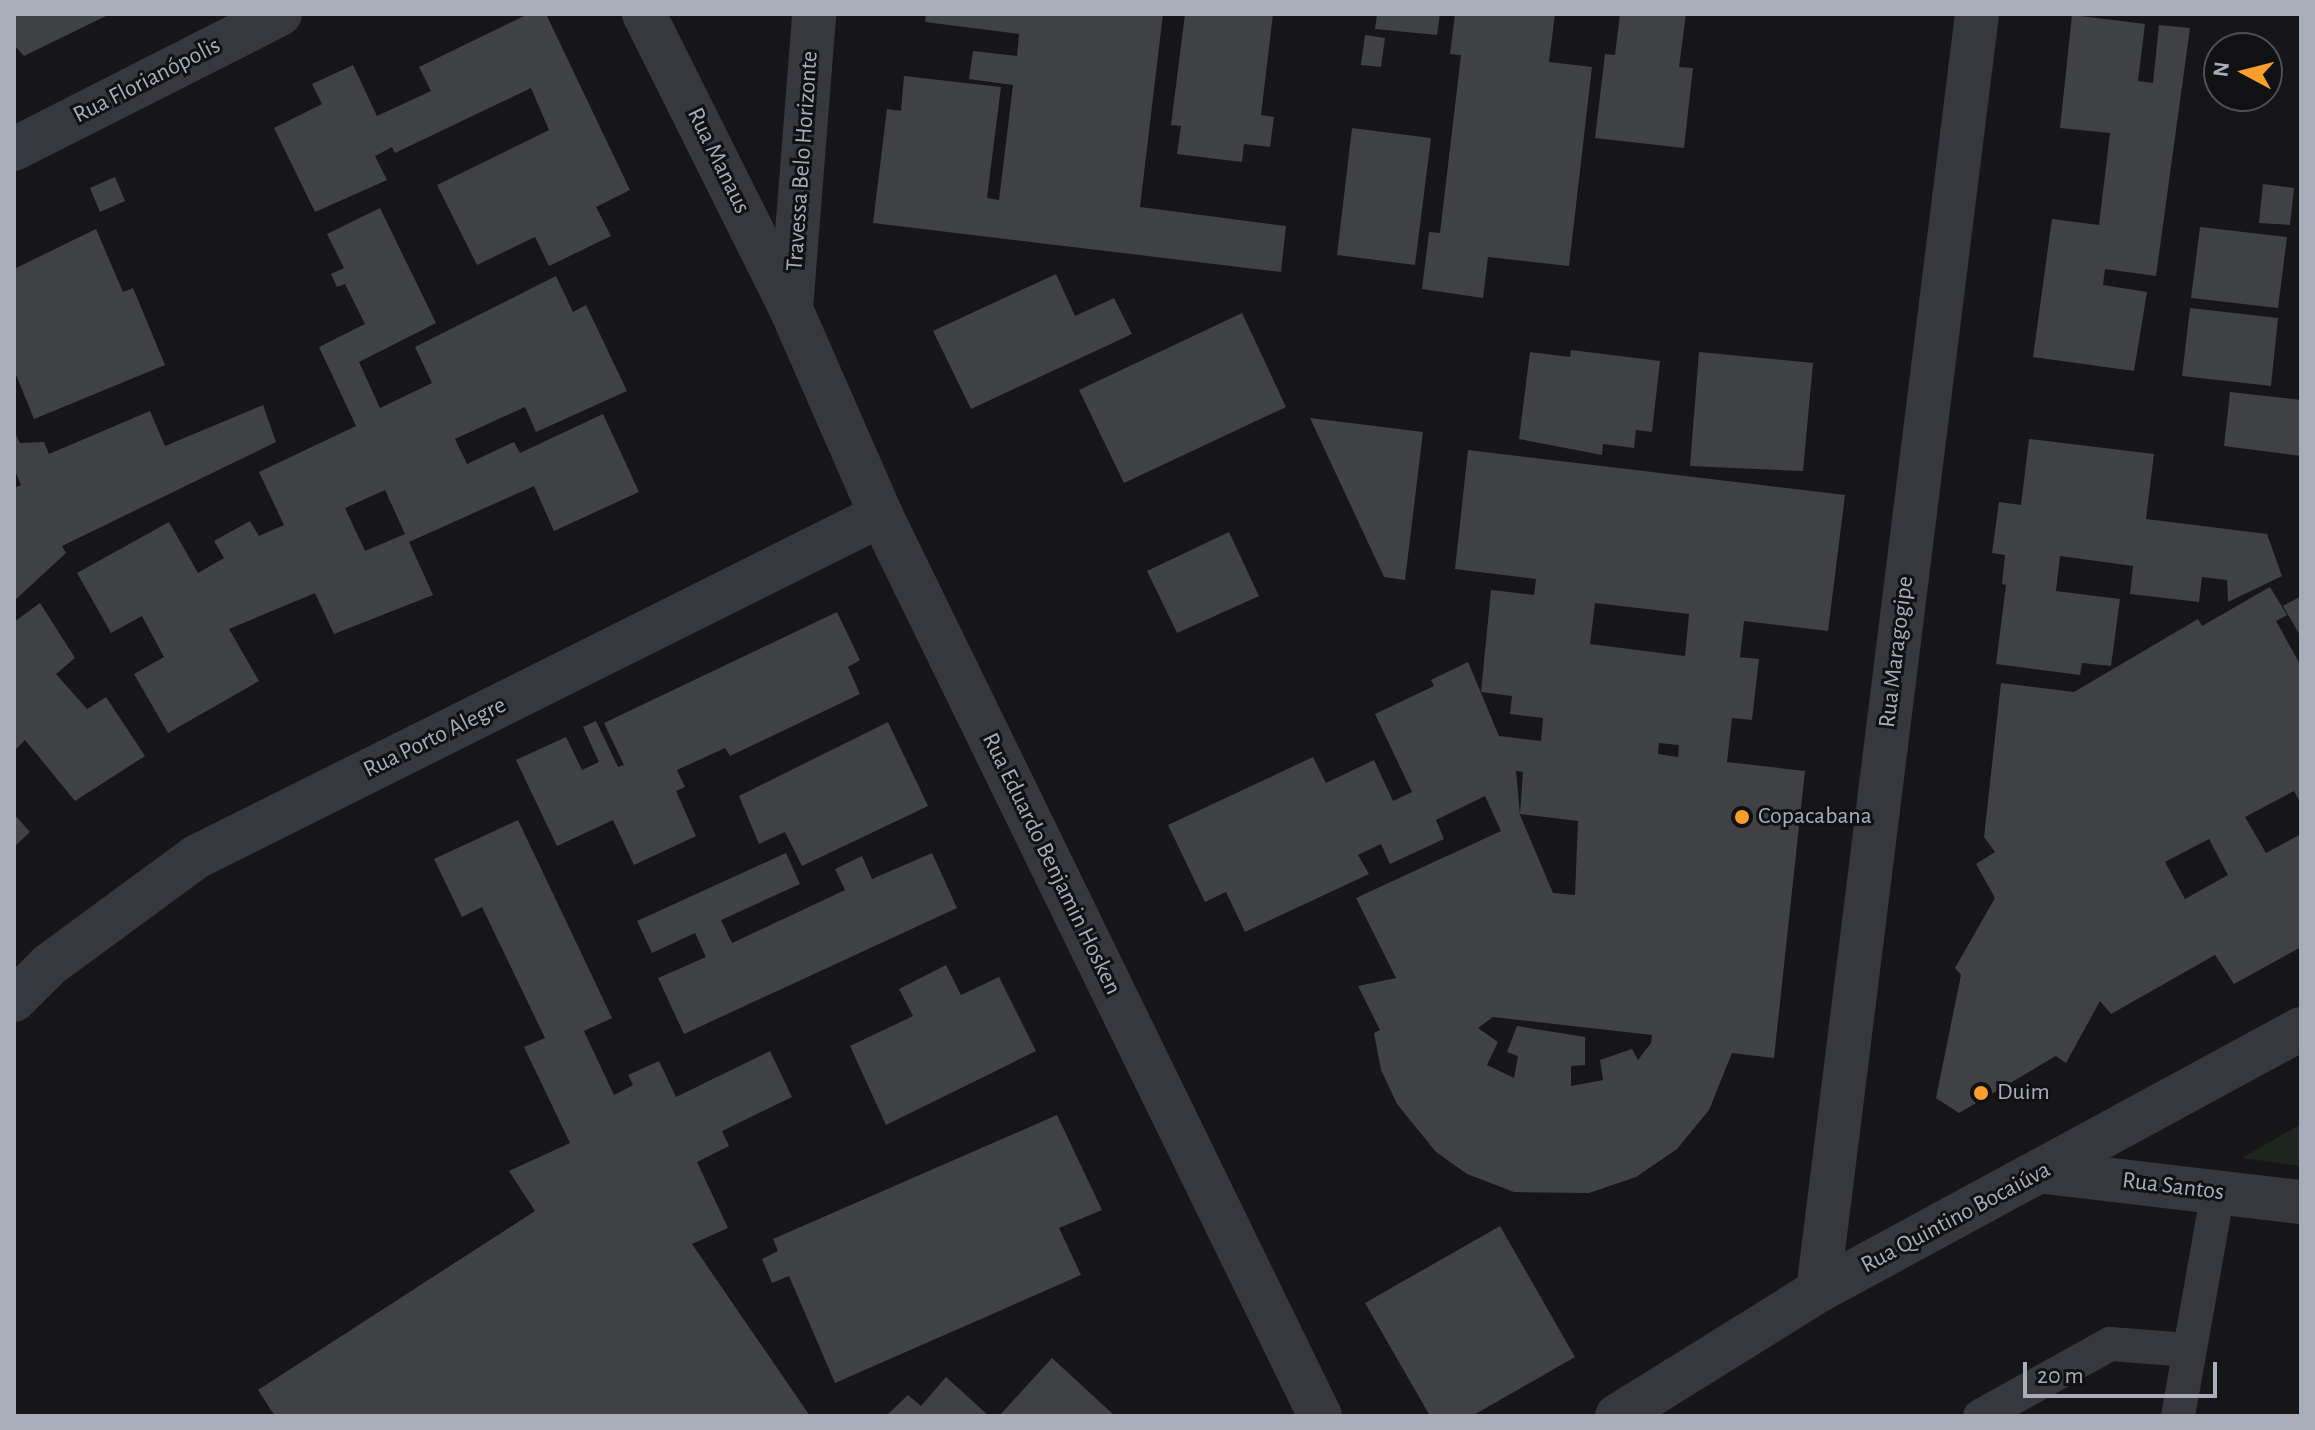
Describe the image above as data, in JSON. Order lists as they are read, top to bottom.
{
  "streets": {
    "street": [
      "Rua Florianópolis",
      "Rua Manaus",
      "Travessa Belo Horizonte",
      "Rua Maragogipe",
      "Rua Porto Alegre",
      "Rua Eduardo Benjamin Hosken",
      "Rua Santos",
      "Rua Quintino Bocaiúva"
    ]
  },
  "crossings": [
    ["Rua Manaus", "Travessa Belo Horizonte"],
    ["Rua Manaus", "Rua Eduardo Benjamin Hosken"],
    ["Travessa Belo Horizonte", "Rua Eduardo Benjamin Hosken"],
    ["Rua Maragogipe", "Rua Quintino Bocaiúva"],
    ["Rua Porto Alegre", "Rua Eduardo Benjamin Hosken"],
    ["Rua Santos", "Rua Quintino Bocaiúva"]
  ],
  "places": ["Copacabana", "Duim"],
  "scale_bar": "20 m",
  "north": "left"
}
